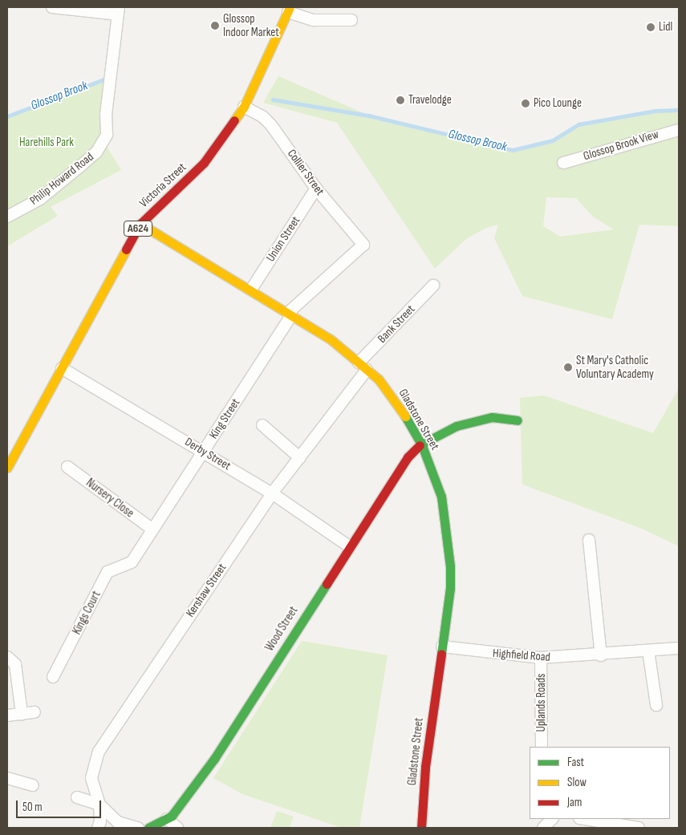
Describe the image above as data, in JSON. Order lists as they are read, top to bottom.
{
  "streets": {
    "street": [
      "Glossop Brook View",
      "Collier Street",
      "Philip Howard Road",
      "Victoria Street",
      "A624",
      "Union Street",
      "Bank Street",
      "King Street",
      "Gladstone Street",
      "Derby Street",
      "Nursery Close",
      "Kershaw Street",
      "Kings Court",
      "Wood Street",
      "Highfield Road",
      "Uplands Roads"
    ]
  },
  "crossings": [
    ["Collier Street", "Victoria Street"],
    ["Collier Street", "Union Street"],
    ["Collier Street", "King Street"],
    ["Victoria Street", "Gladstone Street"],
    ["Victoria Street", "Derby Street"],
    ["Union Street", "Gladstone Street"],
    ["Bank Street", "Gladstone Street"],
    ["Bank Street", "Kershaw Street"],
    ["King Street", "Gladstone Street"],
    ["King Street", "Derby Street"],
    ["King Street", "Nursery Close"],
    ["King Street", "Kings Court"],
    ["Gladstone Street", "Kershaw Street"],
    ["Gladstone Street", "Wood Street"],
    ["Gladstone Street", "Highfield Road"],
    ["Derby Street", "Kershaw Street"],
    ["Derby Street", "Wood Street"],
    ["Highfield Road", "Uplands Roads"]
  ],
  "water": ["Glossop Brook"],
  "parks": ["Harehills Park"],
  "places": [
    "Glossop Indoor Market",
    "Lidl",
    "Travelodge",
    "Pico Lounge",
    "St Mary's Catholic Voluntary Academy"
  ],
  "legend": ["Fast", "Slow", "Jam"],
  "scale_bar": "50 m"
}
